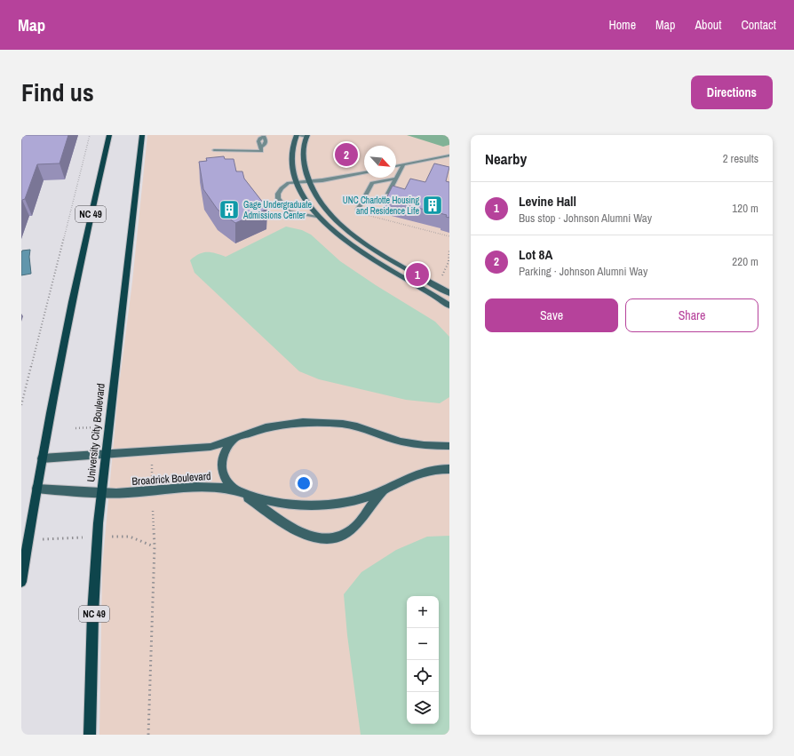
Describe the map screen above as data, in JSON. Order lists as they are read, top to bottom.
{
  "streets": {
    "main road": ["NC 49", "University City Boulevard"],
    "street": ["Broadrick Boulevard"]
  },
  "crossings": [
    ["NC 49", "Broadrick Boulevard"],
    ["University City Boulevard", "Broadrick Boulevard"]
  ],
  "places": {
    "building": ["UNC Charlotte Housing and Residence Life", "Gage Undergraduate Admissions Center"]
  },
  "north": "bottom right",
  "page": {
    "header": "Map",
    "nav": [
      "Home",
      "Map",
      "About",
      "Contact"
    ],
    "title": "Find us",
    "buttons": [
      "Directions",
      ["Save", "Share"]
    ],
    "heading": ["Nearby", "2 results"],
    "pins": ["2", "1"],
    "list": [
      {
        "mark": "1",
        "name": "Levine Hall",
        "note": "Bus stop · Johnson Alumni Way",
        "value": "120 m"
      },
      {
        "mark": "2",
        "name": "Lot 8A",
        "note": "Parking · Johnson Alumni Way",
        "value": "220 m"
      }
    ],
    "map_buttons": ["+", "−"]
  }
}
